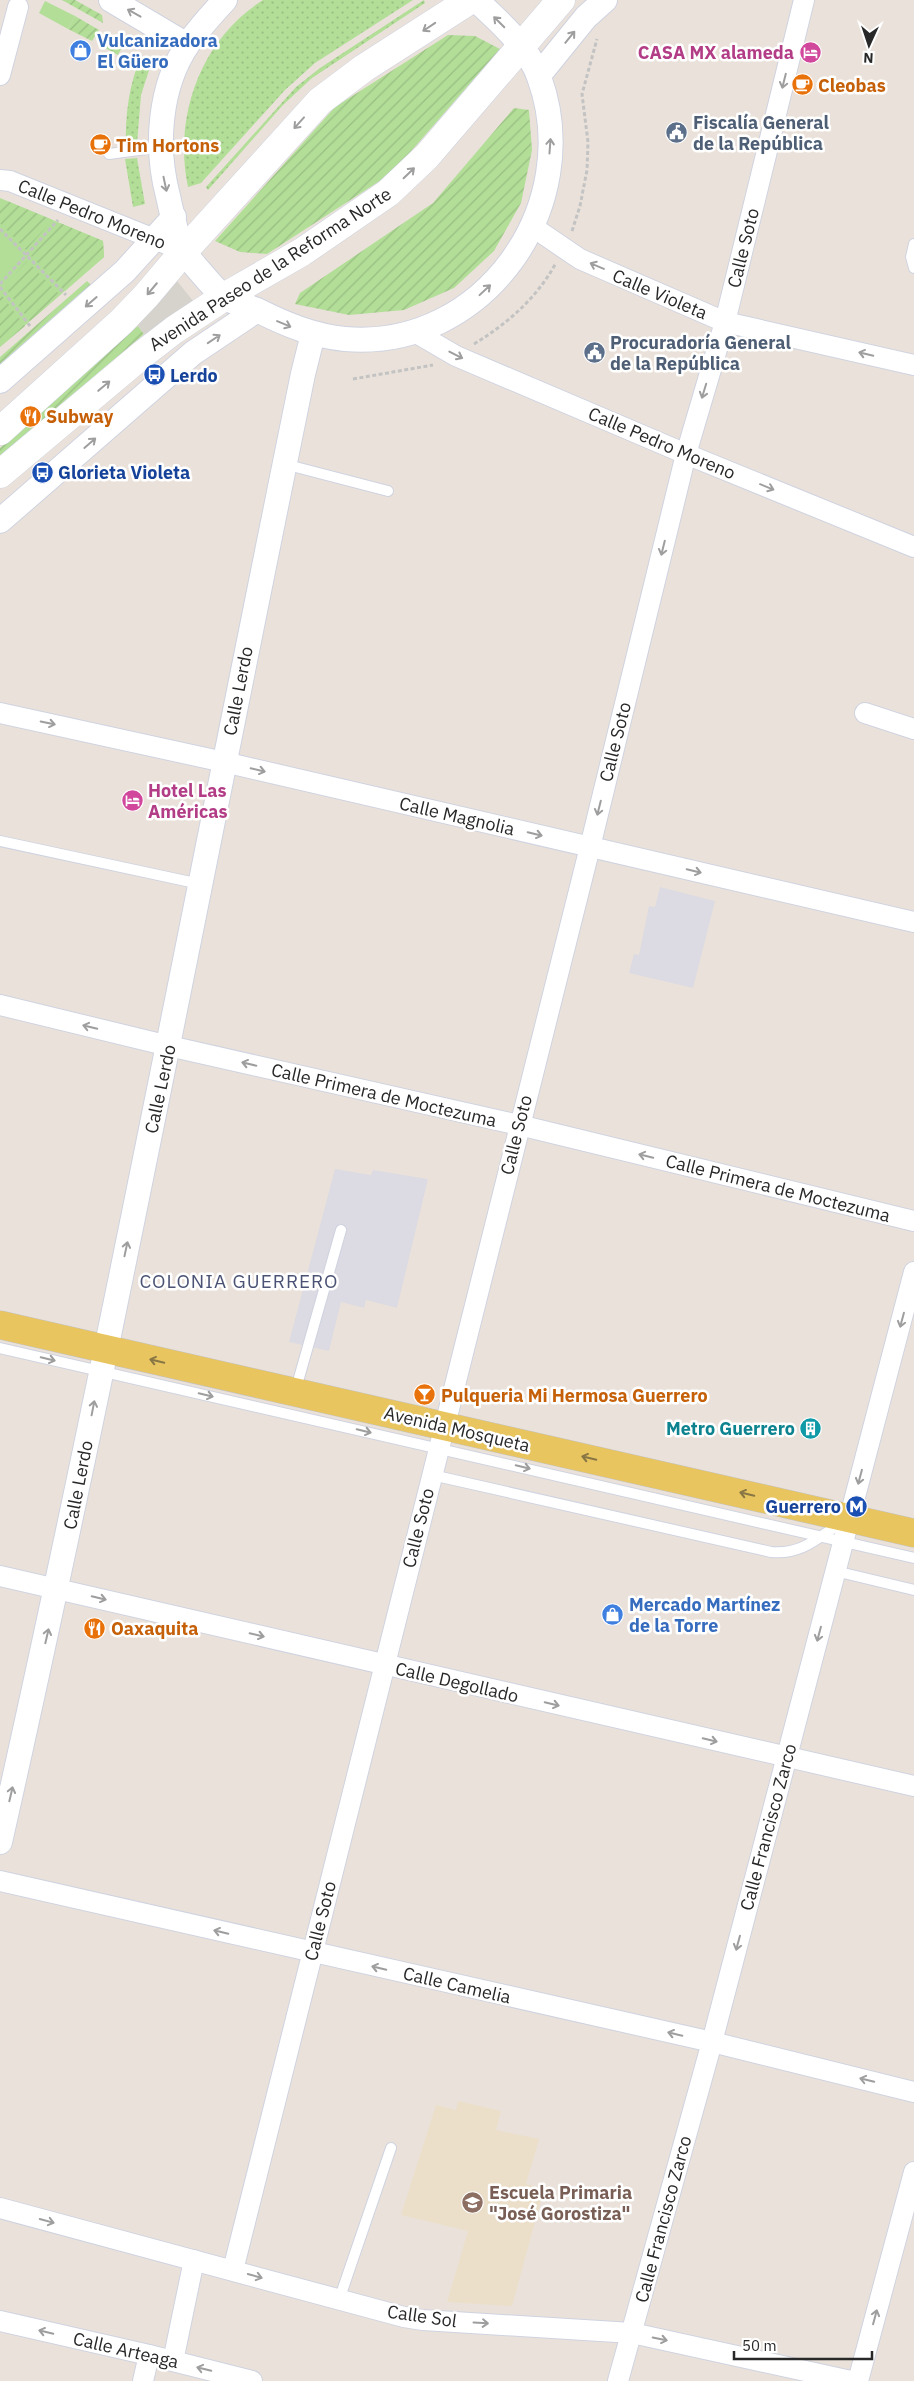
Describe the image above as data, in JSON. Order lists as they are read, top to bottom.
{
  "streets": {
    "main road": ["Avenida Paseo de la Reforma Norte", "Avenida Mosqueta"],
    "street": [
      "Calle Pedro Moreno",
      "Calle Soto",
      "Calle Violeta",
      "Calle Lerdo",
      "Calle Magnolia",
      "Calle Primera de Moctezuma",
      "Calle Degollado",
      "Calle Francisco Zarco",
      "Calle Camelia",
      "Calle Sol",
      "Calle Arteaga"
    ]
  },
  "crossings": [
    ["Calle Pedro Moreno", "Calle Soto"],
    ["Calle Soto", "Calle Violeta"],
    ["Calle Soto", "Calle Magnolia"],
    ["Calle Soto", "Calle Primera de Moctezuma"],
    ["Calle Soto", "Avenida Mosqueta"],
    ["Calle Soto", "Calle Degollado"],
    ["Calle Soto", "Calle Camelia"],
    ["Calle Soto", "Calle Sol"],
    ["Calle Lerdo", "Calle Magnolia"],
    ["Calle Lerdo", "Calle Primera de Moctezuma"],
    ["Calle Lerdo", "Avenida Mosqueta"],
    ["Calle Lerdo", "Calle Degollado"],
    ["Avenida Mosqueta", "Calle Francisco Zarco"],
    ["Calle Degollado", "Calle Francisco Zarco"],
    ["Calle Francisco Zarco", "Calle Camelia"],
    ["Calle Francisco Zarco", "Calle Sol"]
  ],
  "one_way": [
    "Calle Pedro Moreno",
    "Calle Soto",
    "Calle Violeta",
    "Calle Lerdo",
    "Calle Magnolia",
    "Calle Primera de Moctezuma",
    "Avenida Mosqueta",
    "Calle Degollado",
    "Calle Francisco Zarco",
    "Calle Camelia",
    "Calle Sol",
    "Calle Arteaga"
  ],
  "districts": ["COLONIA GUERRERO"],
  "places": {
    "shop": ["Vulcanizadora El Güero", "Mercado Martínez de la Torre"],
    "hotel": ["CASA MX alameda", "Hotel Las Américas"],
    "cafe": ["Cleobas", "Tim Hortons"],
    "public building": ["Fiscalía General de la República", "Procuradoría General de la República"],
    "bus stop": ["Lerdo", "Glorieta Violeta"],
    "restaurant": ["Subway", "Oaxaquita"],
    "bar": ["Pulqueria Mi Hermosa Guerrero"],
    "building": ["Metro Guerrero"],
    "metro station": ["Guerrero"],
    "school or university": ["Escuela Primaria \"José Gorostiza\""]
  },
  "scale_bar": "50 m",
  "north": "bottom"
}
